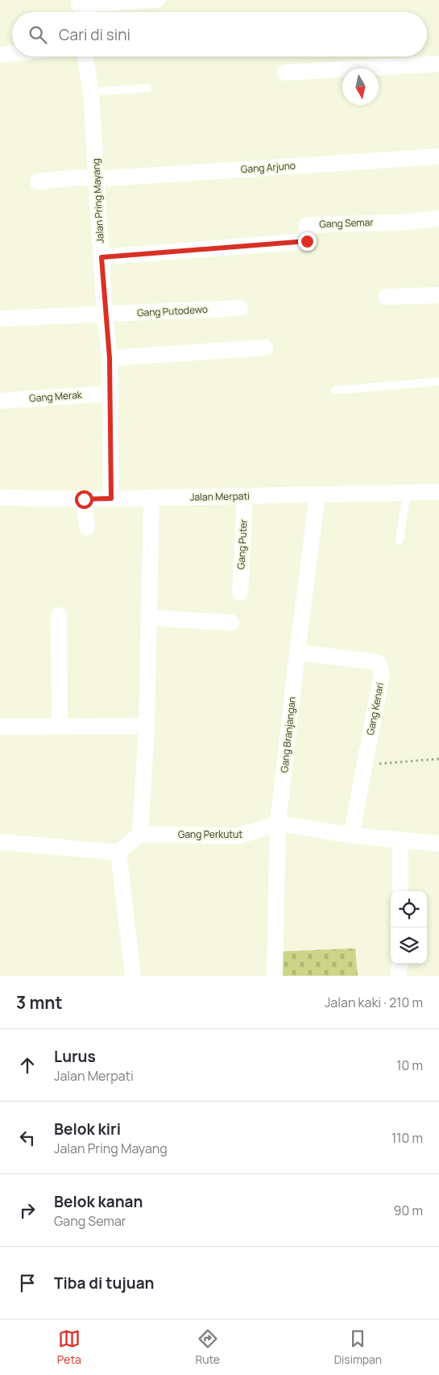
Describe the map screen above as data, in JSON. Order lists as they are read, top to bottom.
{
  "streets": {
    "street": [
      "Gang Arjuno",
      "Jalan Pring Mayang",
      "Gang Semar",
      "Gang Putodewo",
      "Gang Merak",
      "Jalan Merpati",
      "Gang Puter",
      "Gang Kenari",
      "Gang Branjangan",
      "Gang Perkutut"
    ]
  },
  "crossings": [
    ["Gang Arjuno", "Jalan Pring Mayang"],
    ["Jalan Pring Mayang", "Gang Semar"],
    ["Jalan Pring Mayang", "Gang Putodewo"],
    ["Jalan Pring Mayang", "Gang Merak"],
    ["Jalan Pring Mayang", "Jalan Merpati"],
    ["Jalan Merpati", "Gang Puter"],
    ["Jalan Merpati", "Gang Branjangan"],
    ["Gang Kenari", "Gang Branjangan"],
    ["Gang Branjangan", "Gang Perkutut"]
  ],
  "north": "bottom",
  "page": {
    "search": "Cari di sini",
    "heading": ["3 mnt", "Jalan kaki · 210 m"],
    "list": [
      ["Lurus", "Jalan Merpati", "10 m"],
      ["Belok kiri", "Jalan Pring Mayang", "110 m"],
      ["Belok kanan", "Gang Semar", "90 m"],
      "Tiba di tujuan"
    ],
    "nav": ["Peta", "Rute", "Disimpan"]
  }
}
